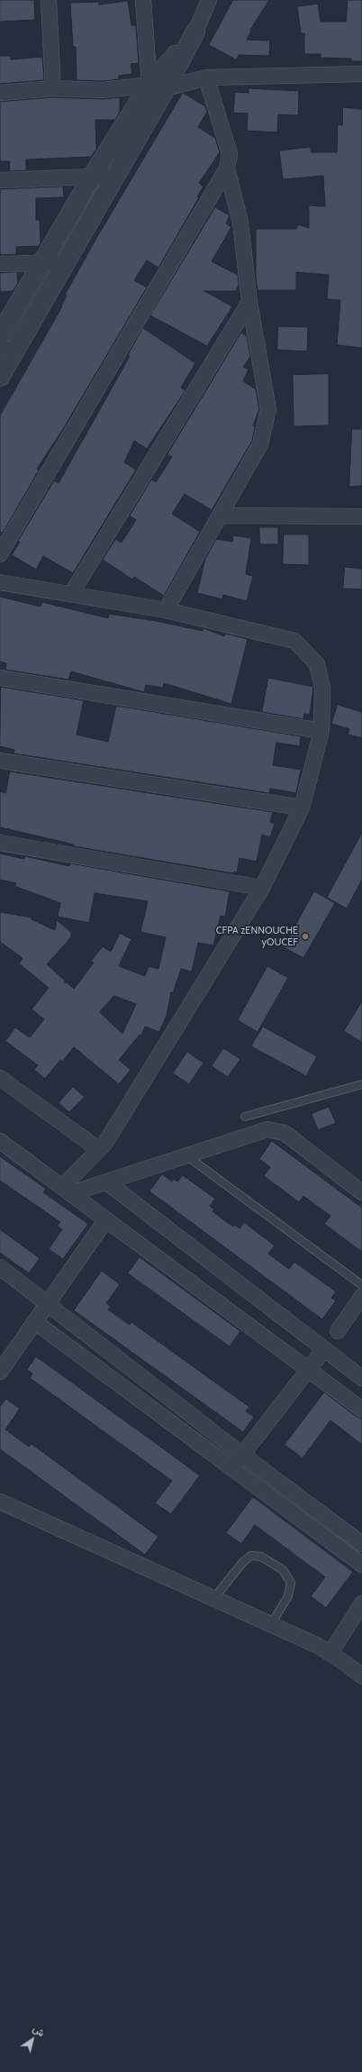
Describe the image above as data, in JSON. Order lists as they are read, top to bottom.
{
  "places": ["CFPA zENNOUCHE yOUCEF"],
  "north": "top right"
}
